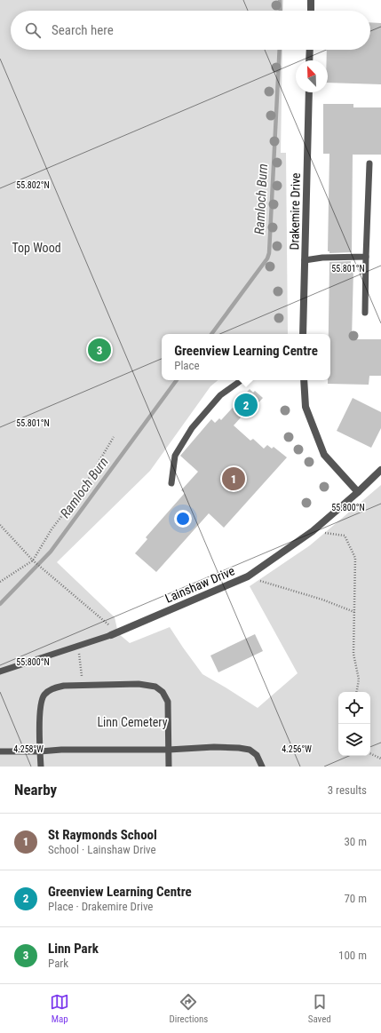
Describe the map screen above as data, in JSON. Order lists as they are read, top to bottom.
{
  "streets": {
    "street": ["Drakemire Drive", "Lainshaw Drive"]
  },
  "water": ["Ramloch Burn"],
  "parks": ["Top Wood", "Linn Cemetery"],
  "north": "top left",
  "page": {
    "search": "Search here",
    "popup": ["Greenview Learning Centre", "Place"],
    "pins": ["3", "2", "1"],
    "heading": ["Nearby", "3 results"],
    "list": [
      {
        "mark": "1",
        "name": "St Raymonds School",
        "note": "School · Lainshaw Drive",
        "value": "30 m"
      },
      {
        "mark": "2",
        "name": "Greenview Learning Centre",
        "note": "Place · Drakemire Drive",
        "value": "70 m"
      },
      {
        "mark": "3",
        "name": "Linn Park",
        "note": "Park",
        "value": "100 m"
      }
    ],
    "nav": ["Map", "Directions", "Saved"]
  },
  "coordinates": [
    "55.802°N",
    "55.801°N",
    "55.800°N",
    "4.258°W",
    "4.256°W"
  ]
}
